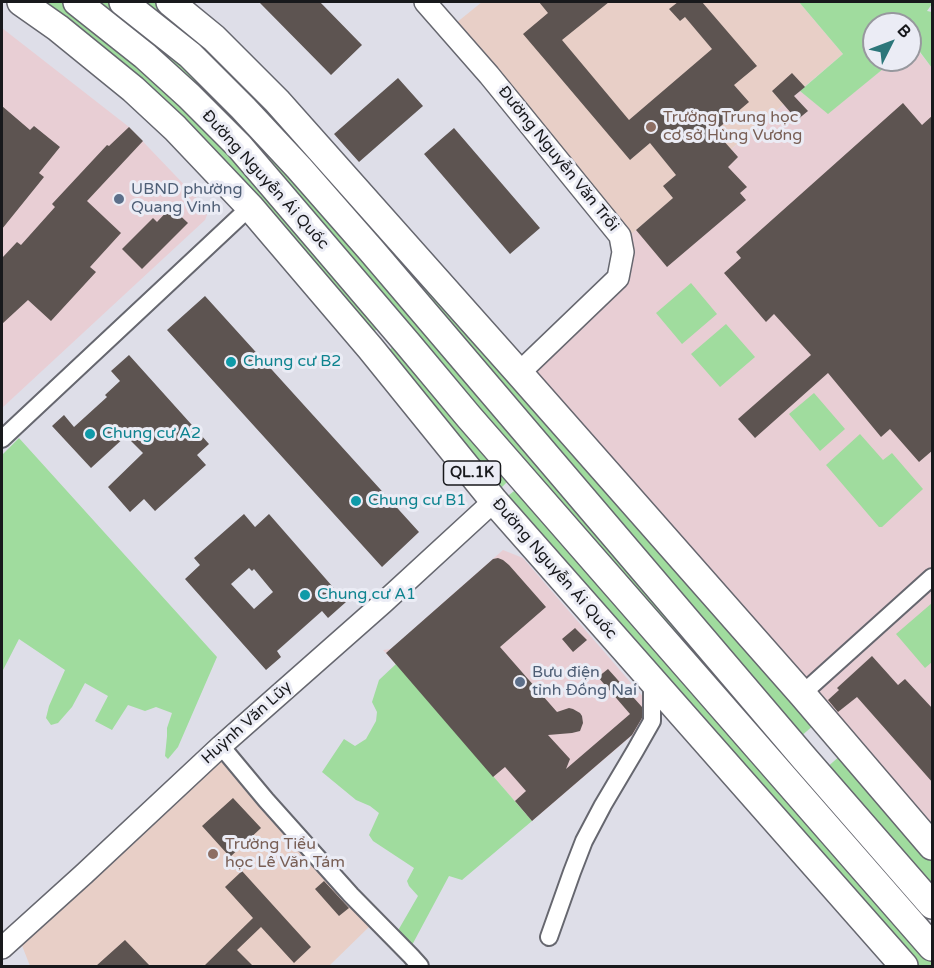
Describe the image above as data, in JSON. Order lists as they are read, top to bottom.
{
  "streets": {
    "main road": ["Đường Nguyễn Ái Quốc", "QL.1K"],
    "street": ["Đường Nguyễn Văn Trỗi", "Huỳnh Văn Lũy"]
  },
  "crossings": [
    ["Đường Nguyễn Ái Quốc", "Huỳnh Văn Lũy"]
  ],
  "places": [
    "Trường Trung học cơ sở Hùng Vương",
    "UBND phường Quang Vinh",
    "Chung cư B2",
    "Chung cư A2",
    "Chung cư B1",
    "Chung cư A1",
    "Bưu điện tỉnh Đồng Nai",
    "Trường Tiểu học Lê Văn Tám"
  ],
  "north": "top right"
}
